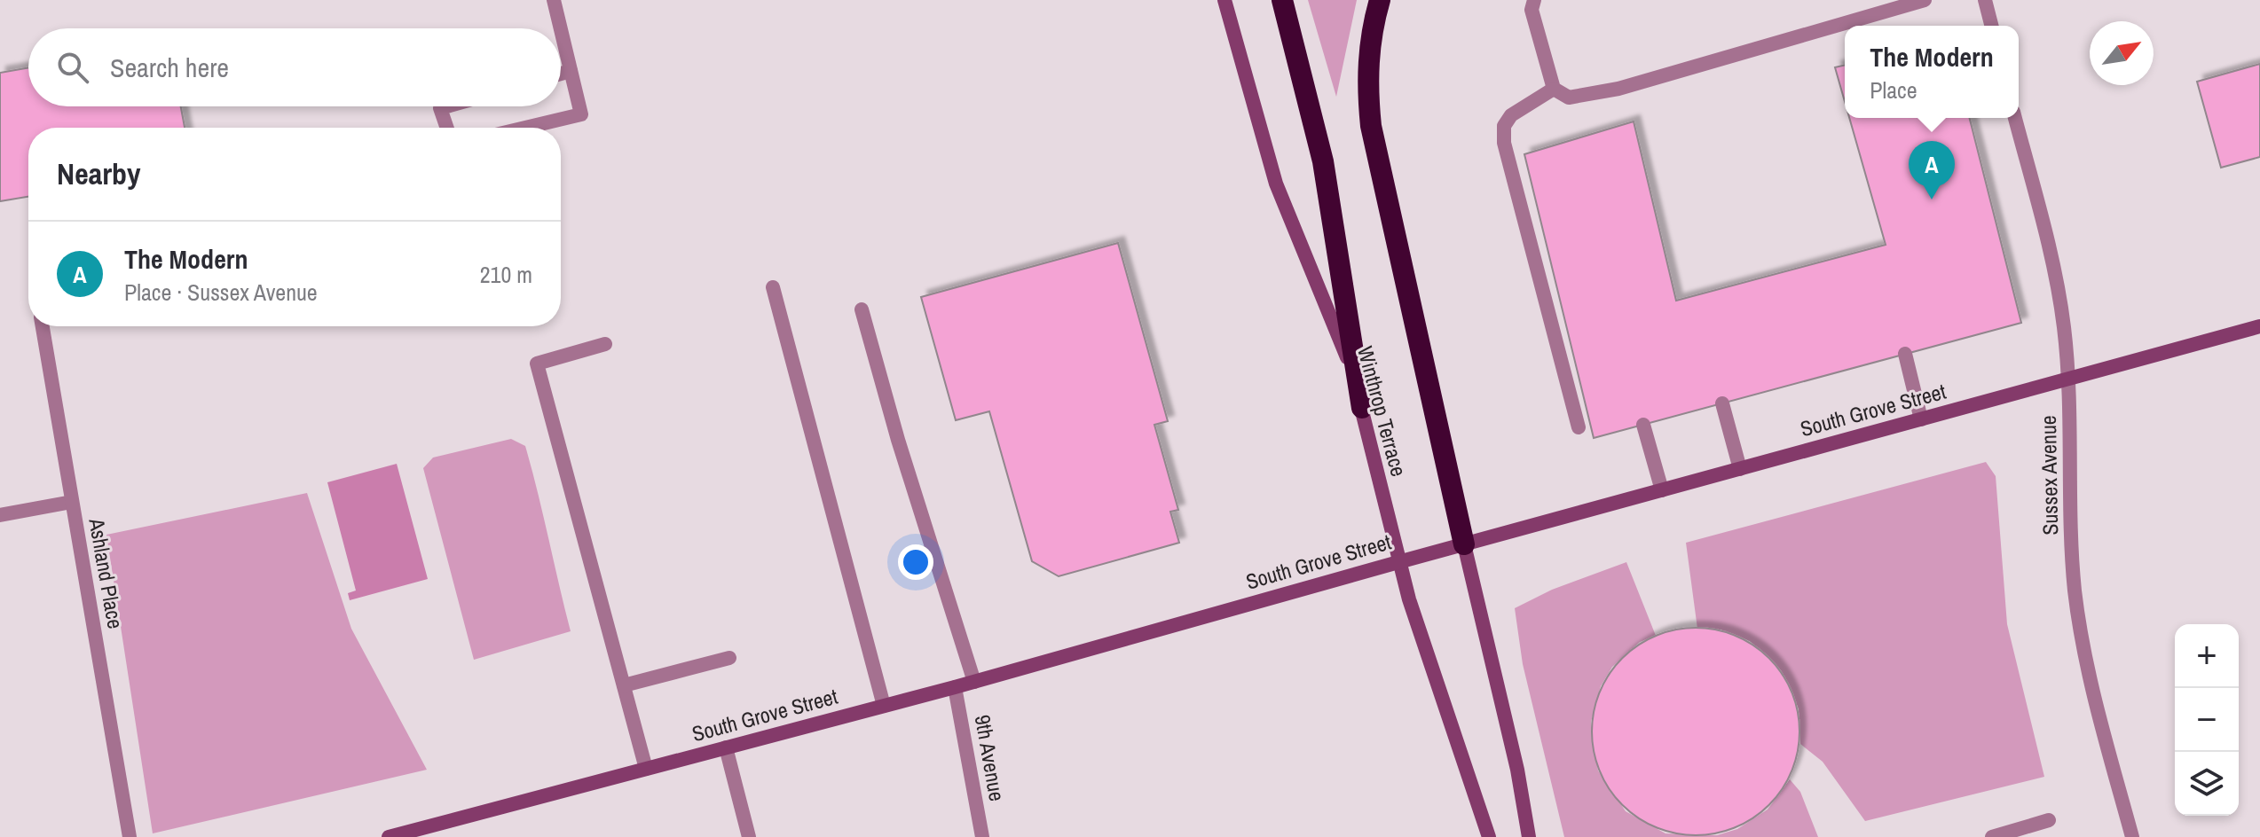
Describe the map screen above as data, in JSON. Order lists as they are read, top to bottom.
{
  "streets": {
    "main road": ["South Grove Street", "Winthrop Terrace"],
    "street": ["Sussex Avenue", "Ashland Place", "9th Avenue"]
  },
  "crossings": [
    ["South Grove Street", "Winthrop Terrace"],
    ["South Grove Street", "Sussex Avenue"],
    ["South Grove Street", "9th Avenue"]
  ],
  "north": "top right",
  "page": {
    "popup": ["The Modern", "Place"],
    "search": "Search here",
    "heading": "Nearby",
    "pins": "A",
    "list": [
      {
        "mark": "A",
        "name": "The Modern",
        "note": "Place · Sussex Avenue",
        "value": "210 m"
      }
    ],
    "map_buttons": ["+", "−"]
  }
}
